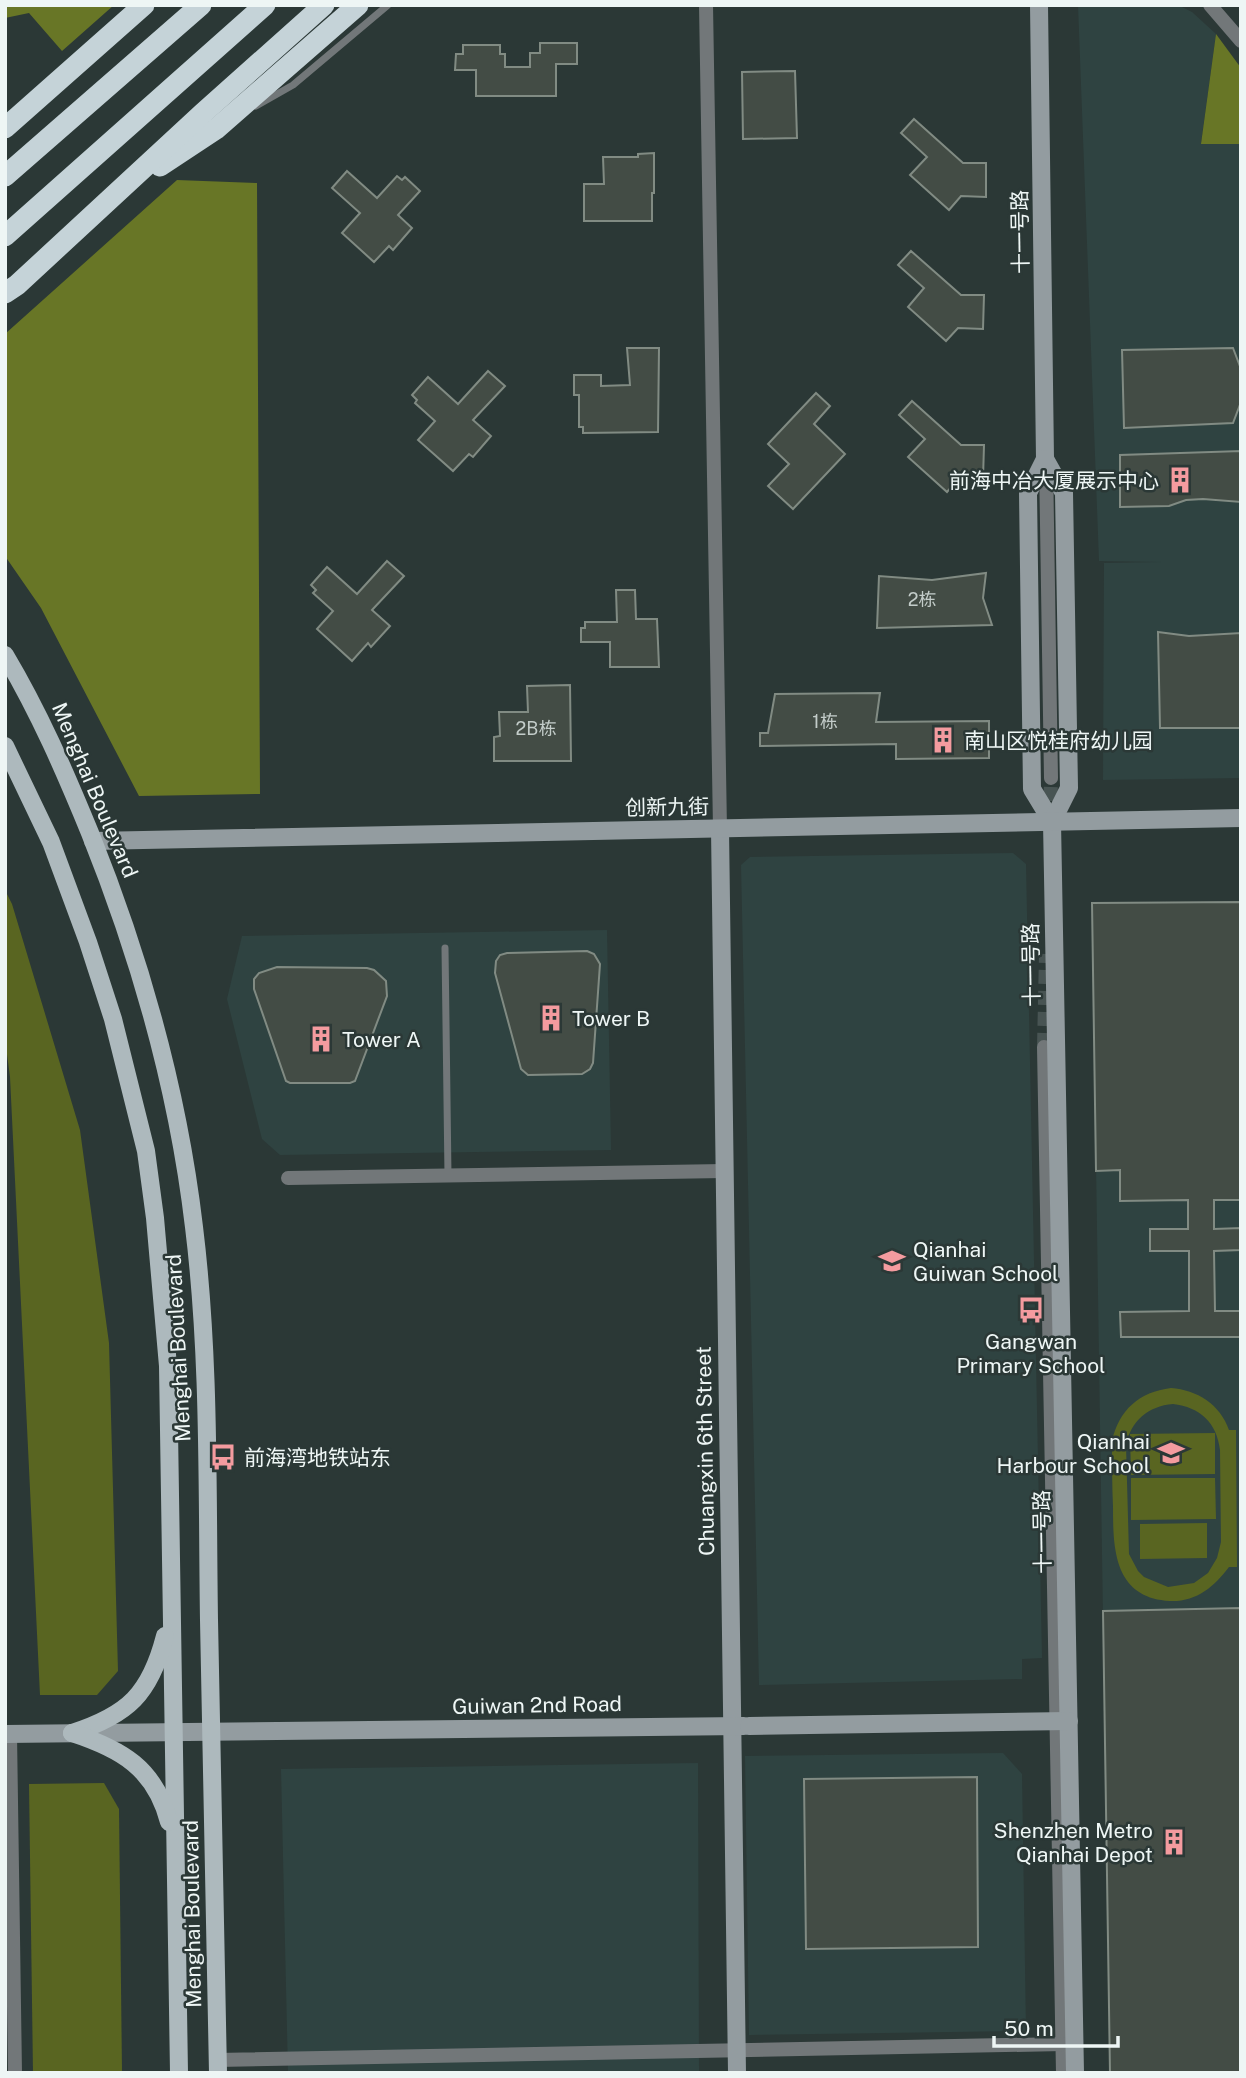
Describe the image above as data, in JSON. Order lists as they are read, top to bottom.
{
  "streets": {
    "main road": ["Menghai Boulevard"],
    "street": [
      "十一号路",
      "创新九街",
      "Chuangxin 6th Street",
      "Guiwan 2nd Road"
    ]
  },
  "crossings": [
    ["十一号路", "创新九街"],
    ["十一号路", "Guiwan 2nd Road"],
    ["Menghai Boulevard", "创新九街"],
    ["Menghai Boulevard", "Guiwan 2nd Road"],
    ["创新九街", "Chuangxin 6th Street"],
    ["Chuangxin 6th Street", "Guiwan 2nd Road"]
  ],
  "places": {
    "building": [
      "前海中冶大厦展示中心",
      "南山区悦桂府幼儿园",
      "Tower B",
      "Tower A",
      "Shenzhen Metro Qianhai Depot"
    ],
    "school or university": ["Qianhai Guiwan School", "Qianhai Harbour School"],
    "bus stop": ["Gangwan Primary School", "前海湾地铁站东"]
  },
  "house_numbers": ["2栋", "1栋", "2B栋"],
  "scale_bar": "50 m"
}
